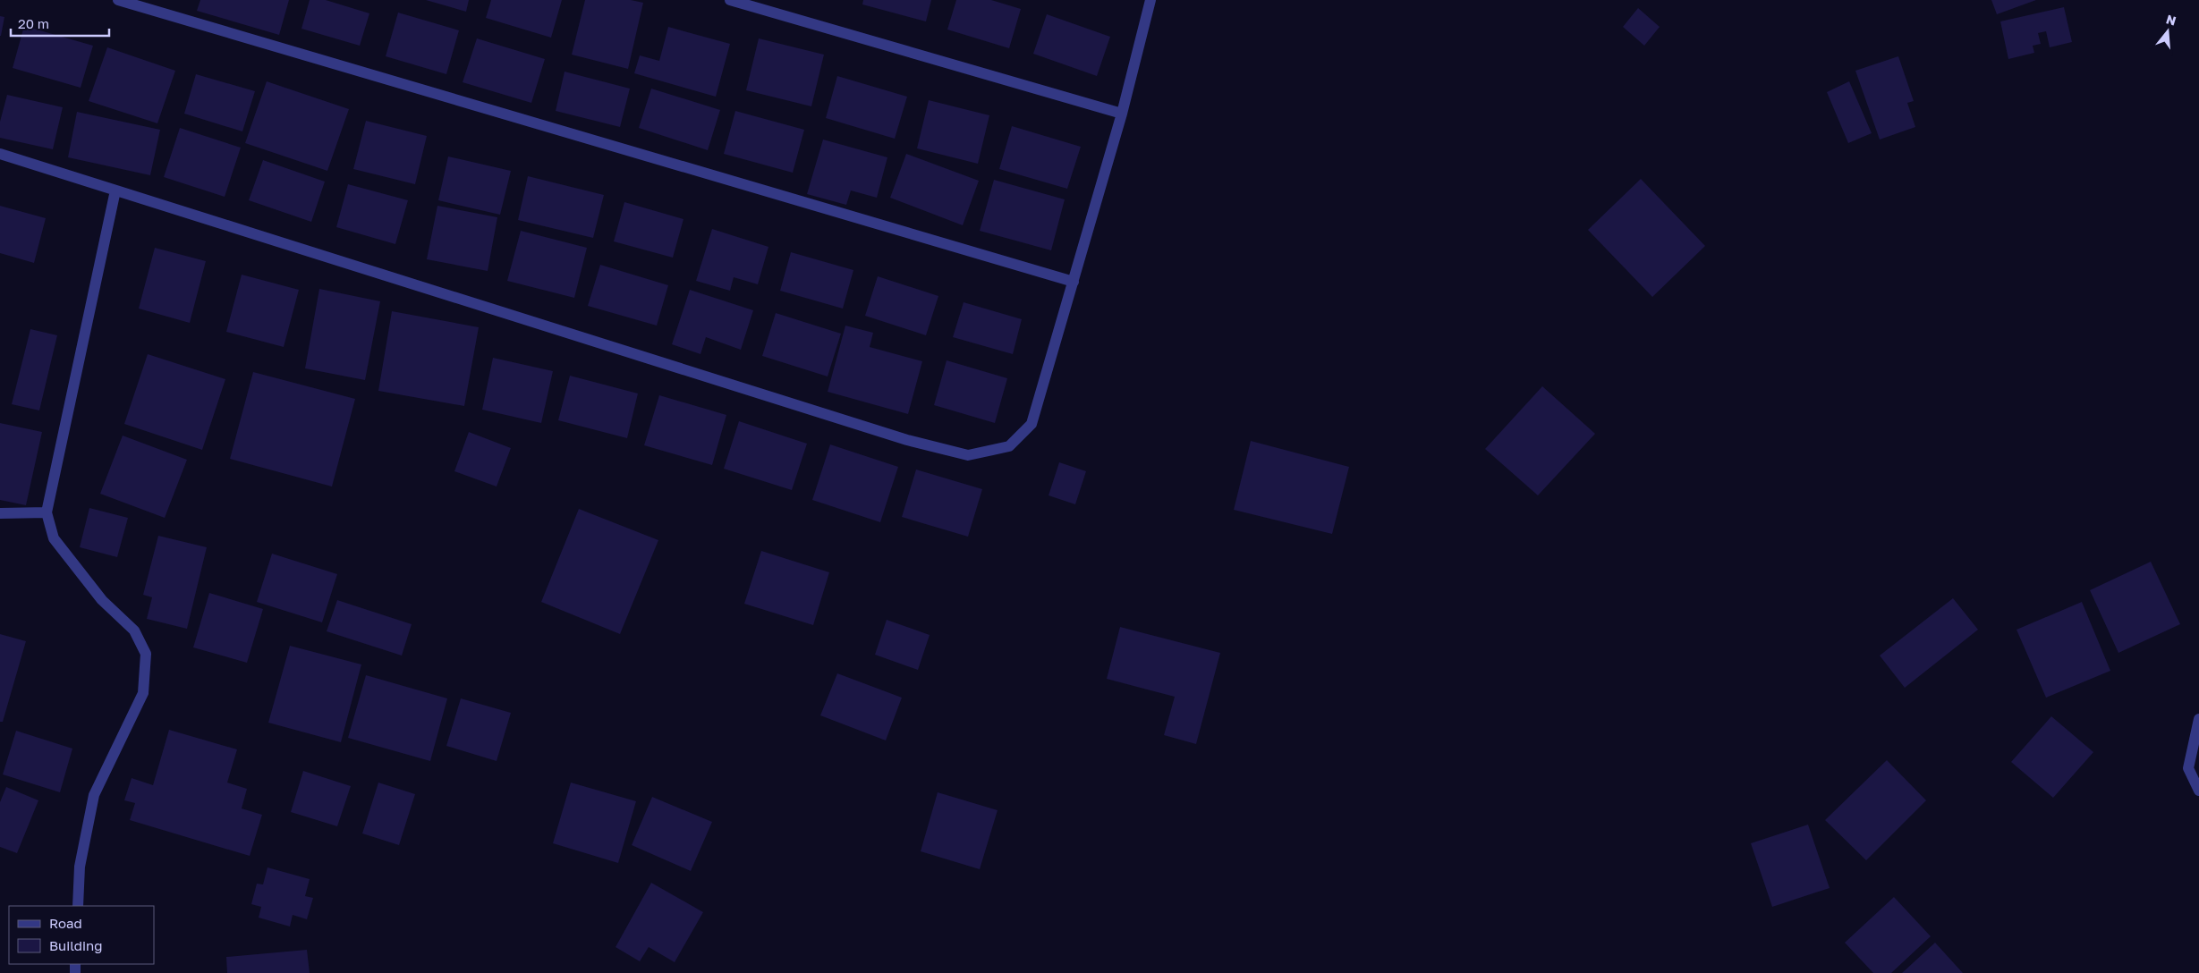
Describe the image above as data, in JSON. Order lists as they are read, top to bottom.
{
  "legend": ["Road", "Building"],
  "scale_bar": "20 m",
  "north": "top"
}
